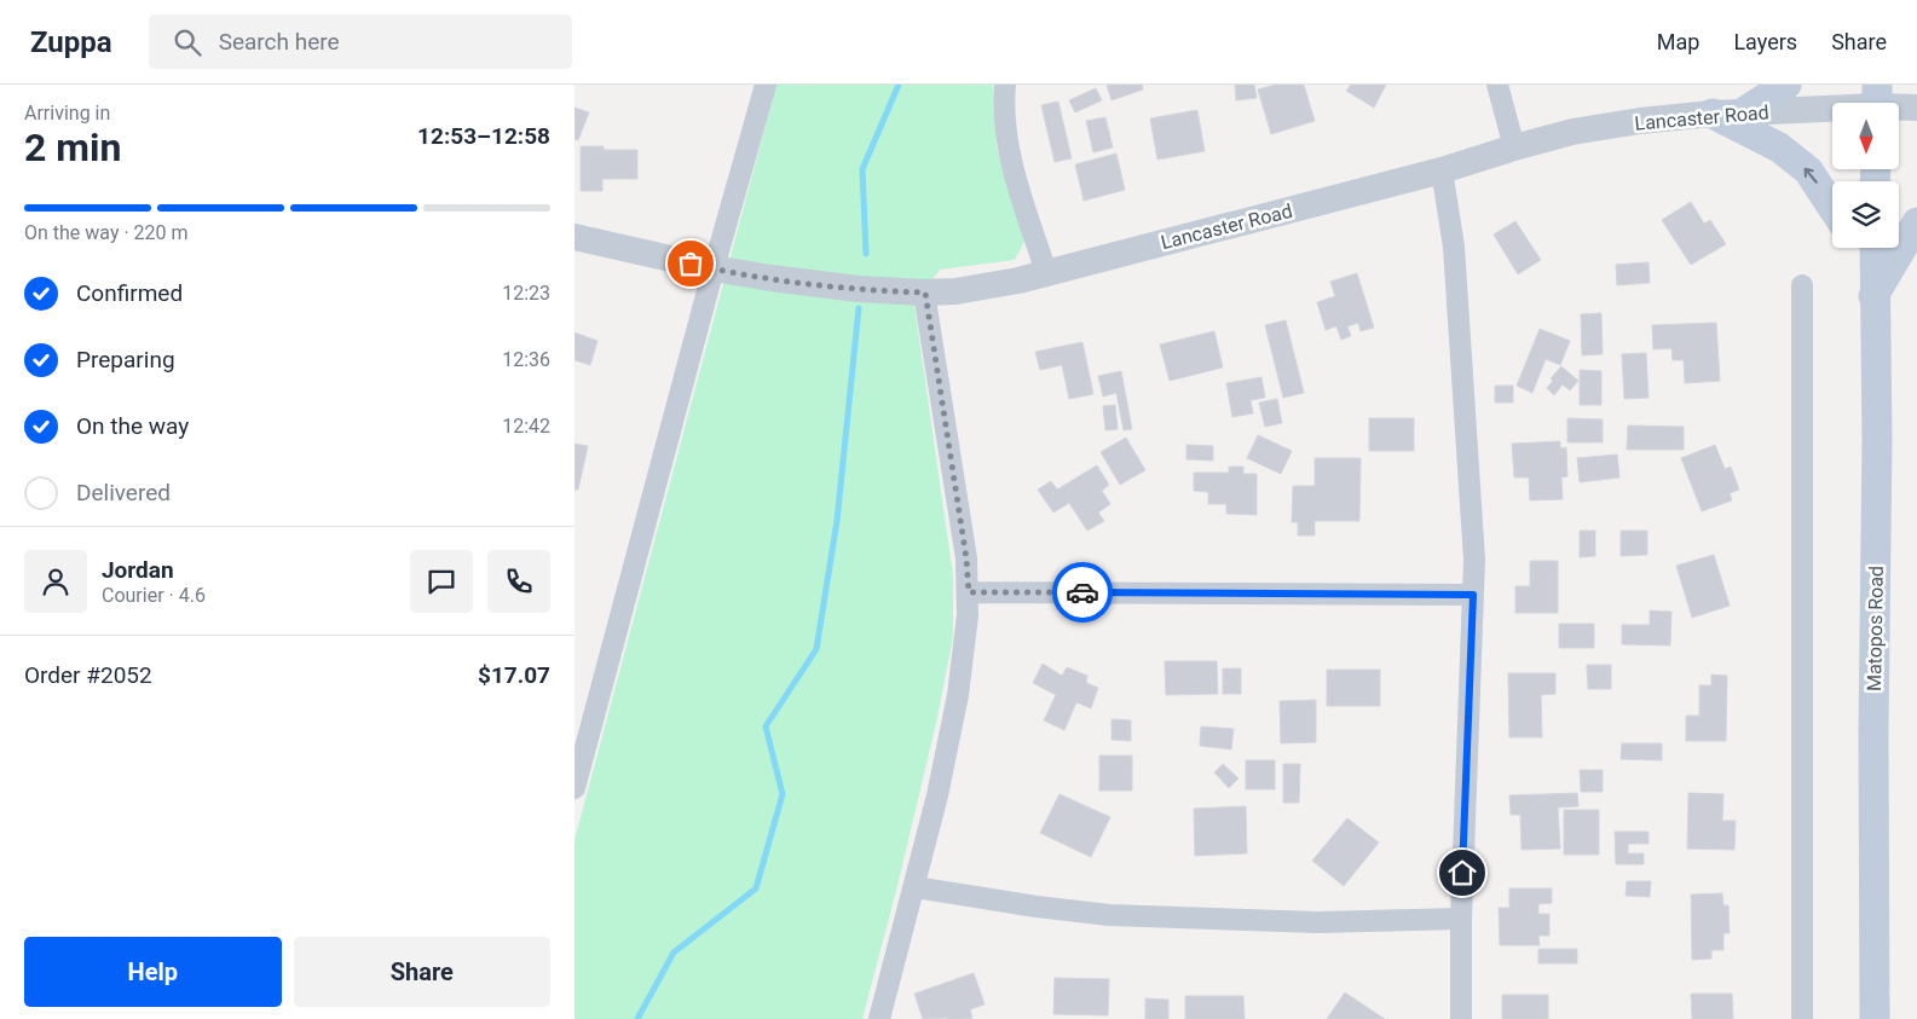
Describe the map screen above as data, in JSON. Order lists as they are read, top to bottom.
{
  "streets": {
    "main road": ["Matopos Road"],
    "street": ["Lancaster Road"]
  },
  "north": "bottom",
  "page": {
    "header": "Zuppa",
    "search": "Search here",
    "nav": ["Map", "Layers", "Share"],
    "heading": ["2 min", "Arriving in", "12:53–12:58"],
    "panel": [
      "Jordan",
      "Courier · 4.6",
      "Order #2052",
      "$17.07"
    ],
    "bar": "On the way · 220 m",
    "list": [
      ["Confirmed", "12:23"],
      ["Preparing", "12:36"],
      ["On the way", "12:42"],
      "Delivered"
    ],
    "buttons": ["Help", "Share"]
  }
}
